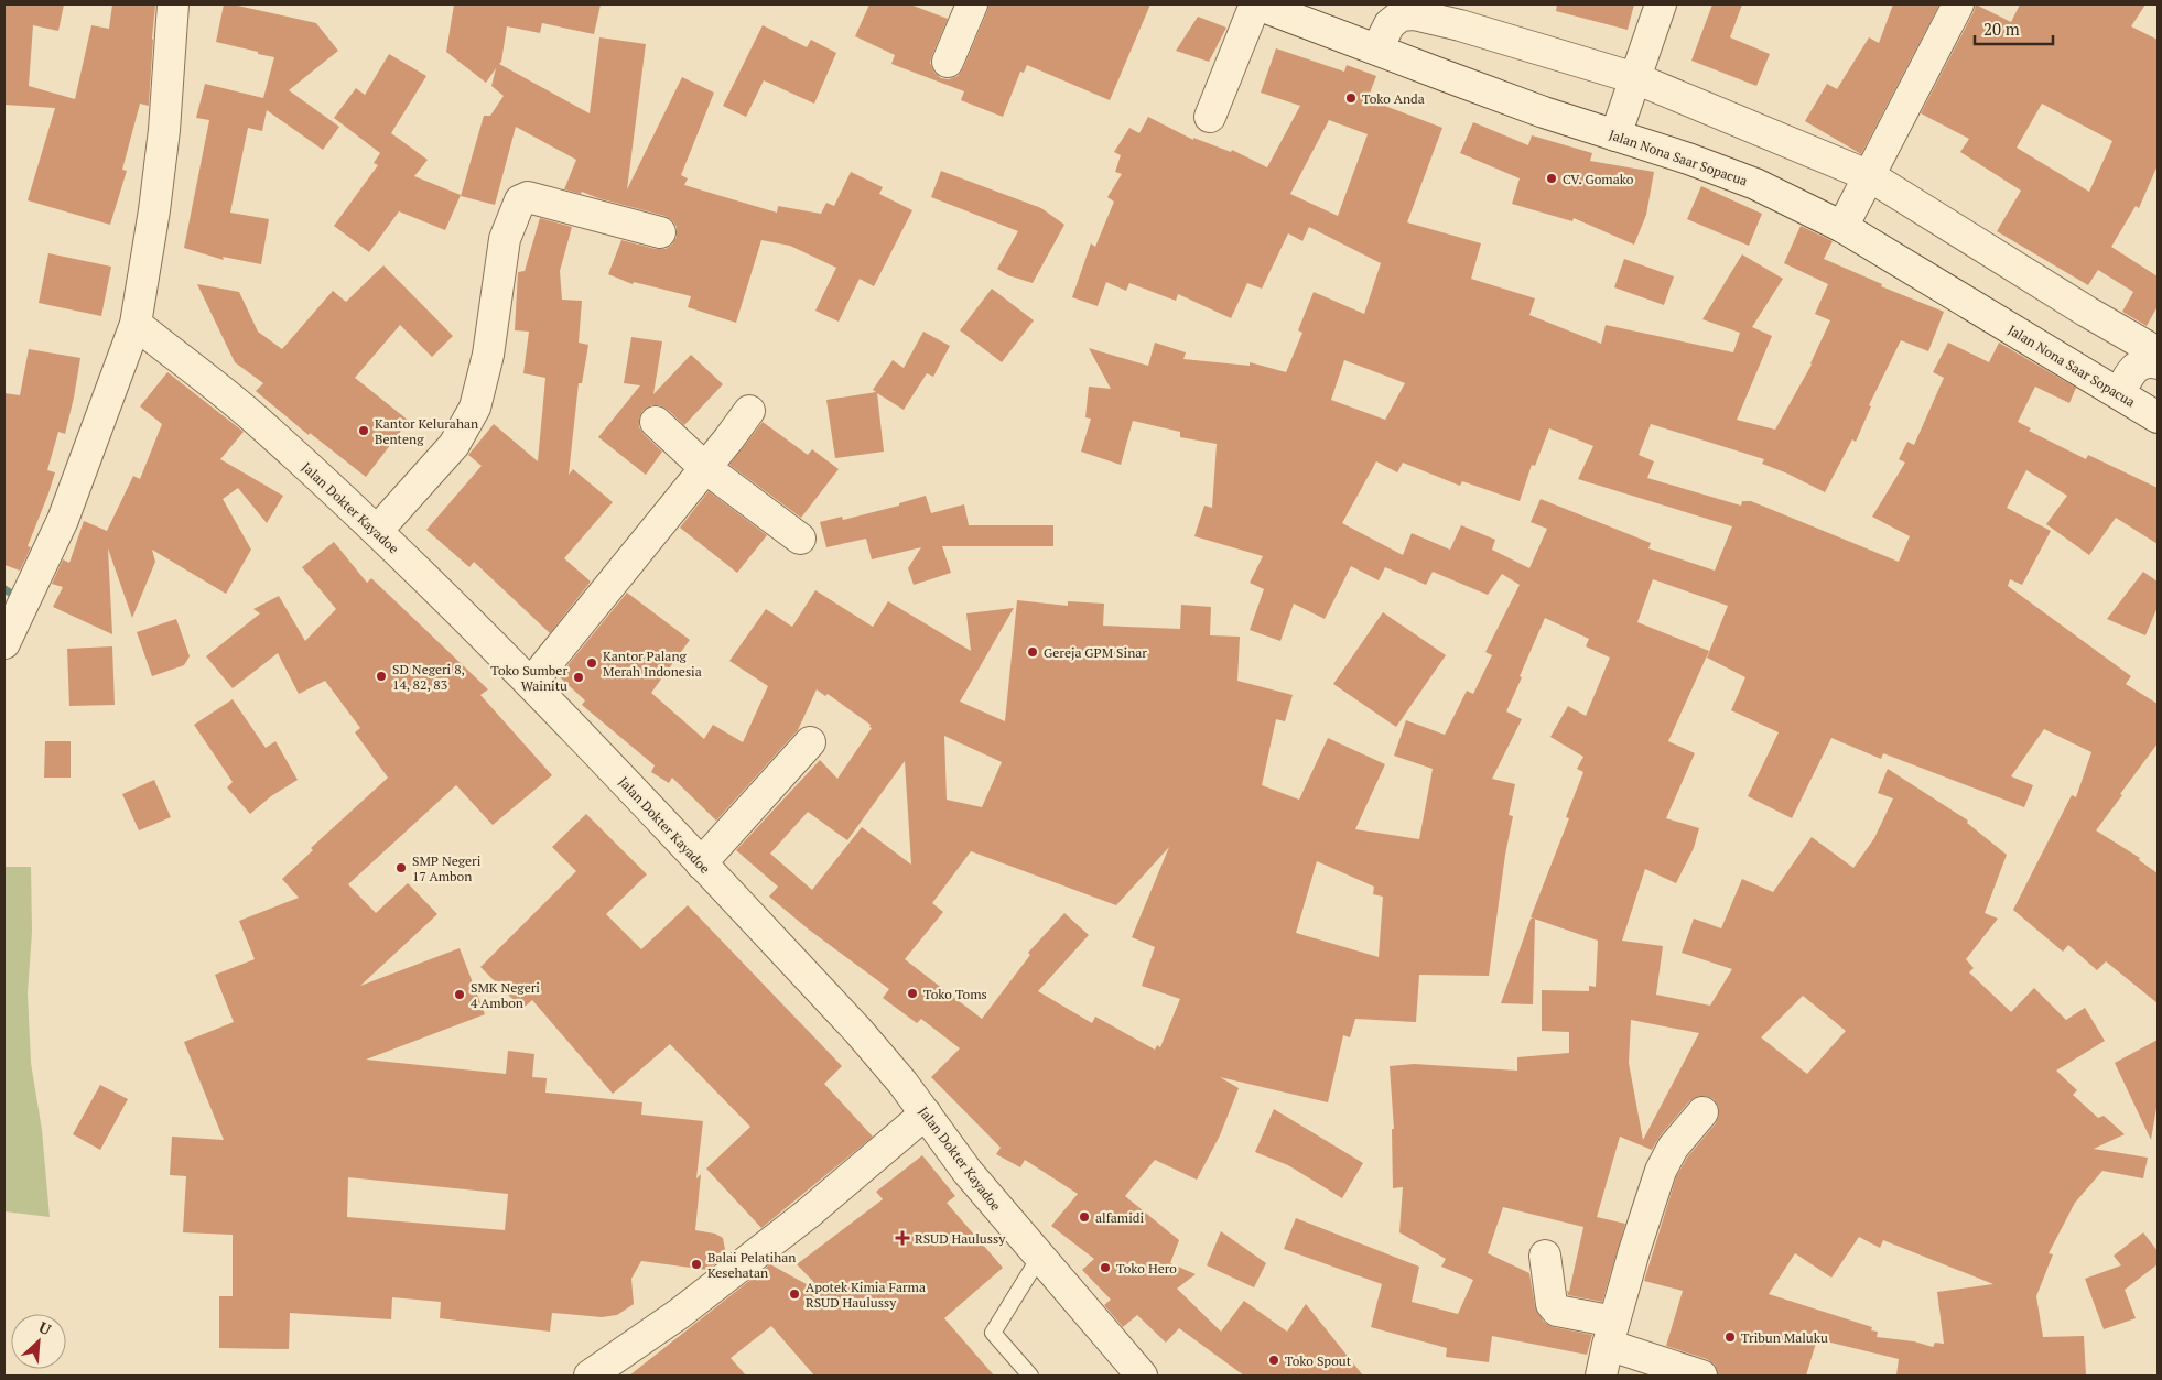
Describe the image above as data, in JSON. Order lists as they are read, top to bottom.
{
  "streets": {
    "street": ["Jalan Nona Saar Sopacua", "Jalan Dokter Kayadoe"]
  },
  "places": {
    "other": [
      "Toko Anda",
      "CV. Gomako",
      "Kantor Kelurahan Benteng",
      "Gereja GPM Sinar",
      "Kantor Palang Merah Indonesia",
      "SD Negeri 8, 14, 82, 83",
      "Toko Sumber Wainitu",
      "SMP Negeri 17 Ambon",
      "Toko Toms",
      "SMK Negeri 4 Ambon",
      "alfamidi",
      "Balai Pelatihan Kesehatan",
      "Toko Hero",
      "Apotek Kimia Farma RSUD Haulussy",
      "Tribun Maluku",
      "Toko Spout"
    ],
    "health": ["RSUD Haulussy"]
  },
  "scale_bar": "20 m",
  "north": "top right"
}
